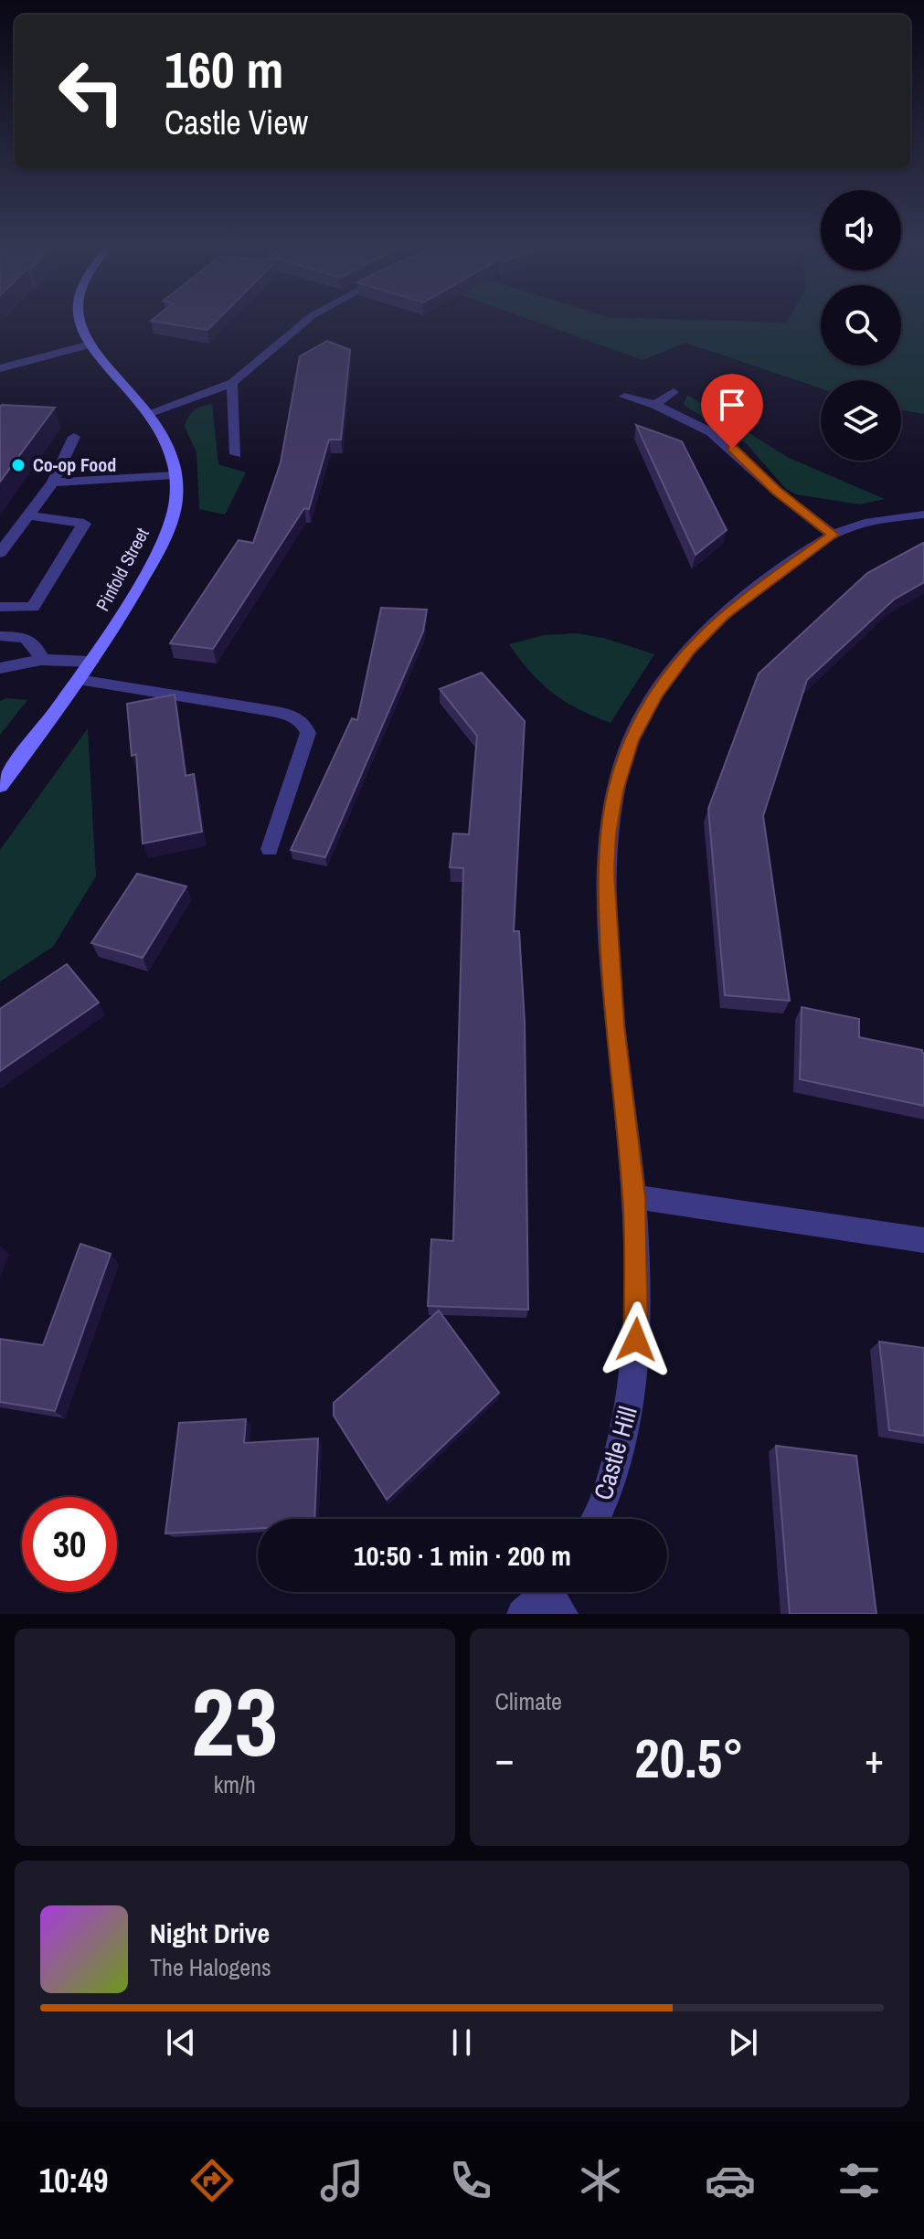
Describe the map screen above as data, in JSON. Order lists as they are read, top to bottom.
{
  "streets": {
    "main road": ["Pinfold Street"],
    "street": ["Castle Hill"]
  },
  "places": ["Co-op Food"],
  "page": {
    "turn": ["160 m", "Castle View"],
    "limit": "30",
    "trip": "10:50 · 1 min · 200 m",
    "tile": [
      ["23", "km/h"],
      "Climate"
    ],
    "heat": ["−", "20.5°", "+"],
    "song": ["Night Drive", "The Halogens"],
    "tabs": "10:49"
  }
}
